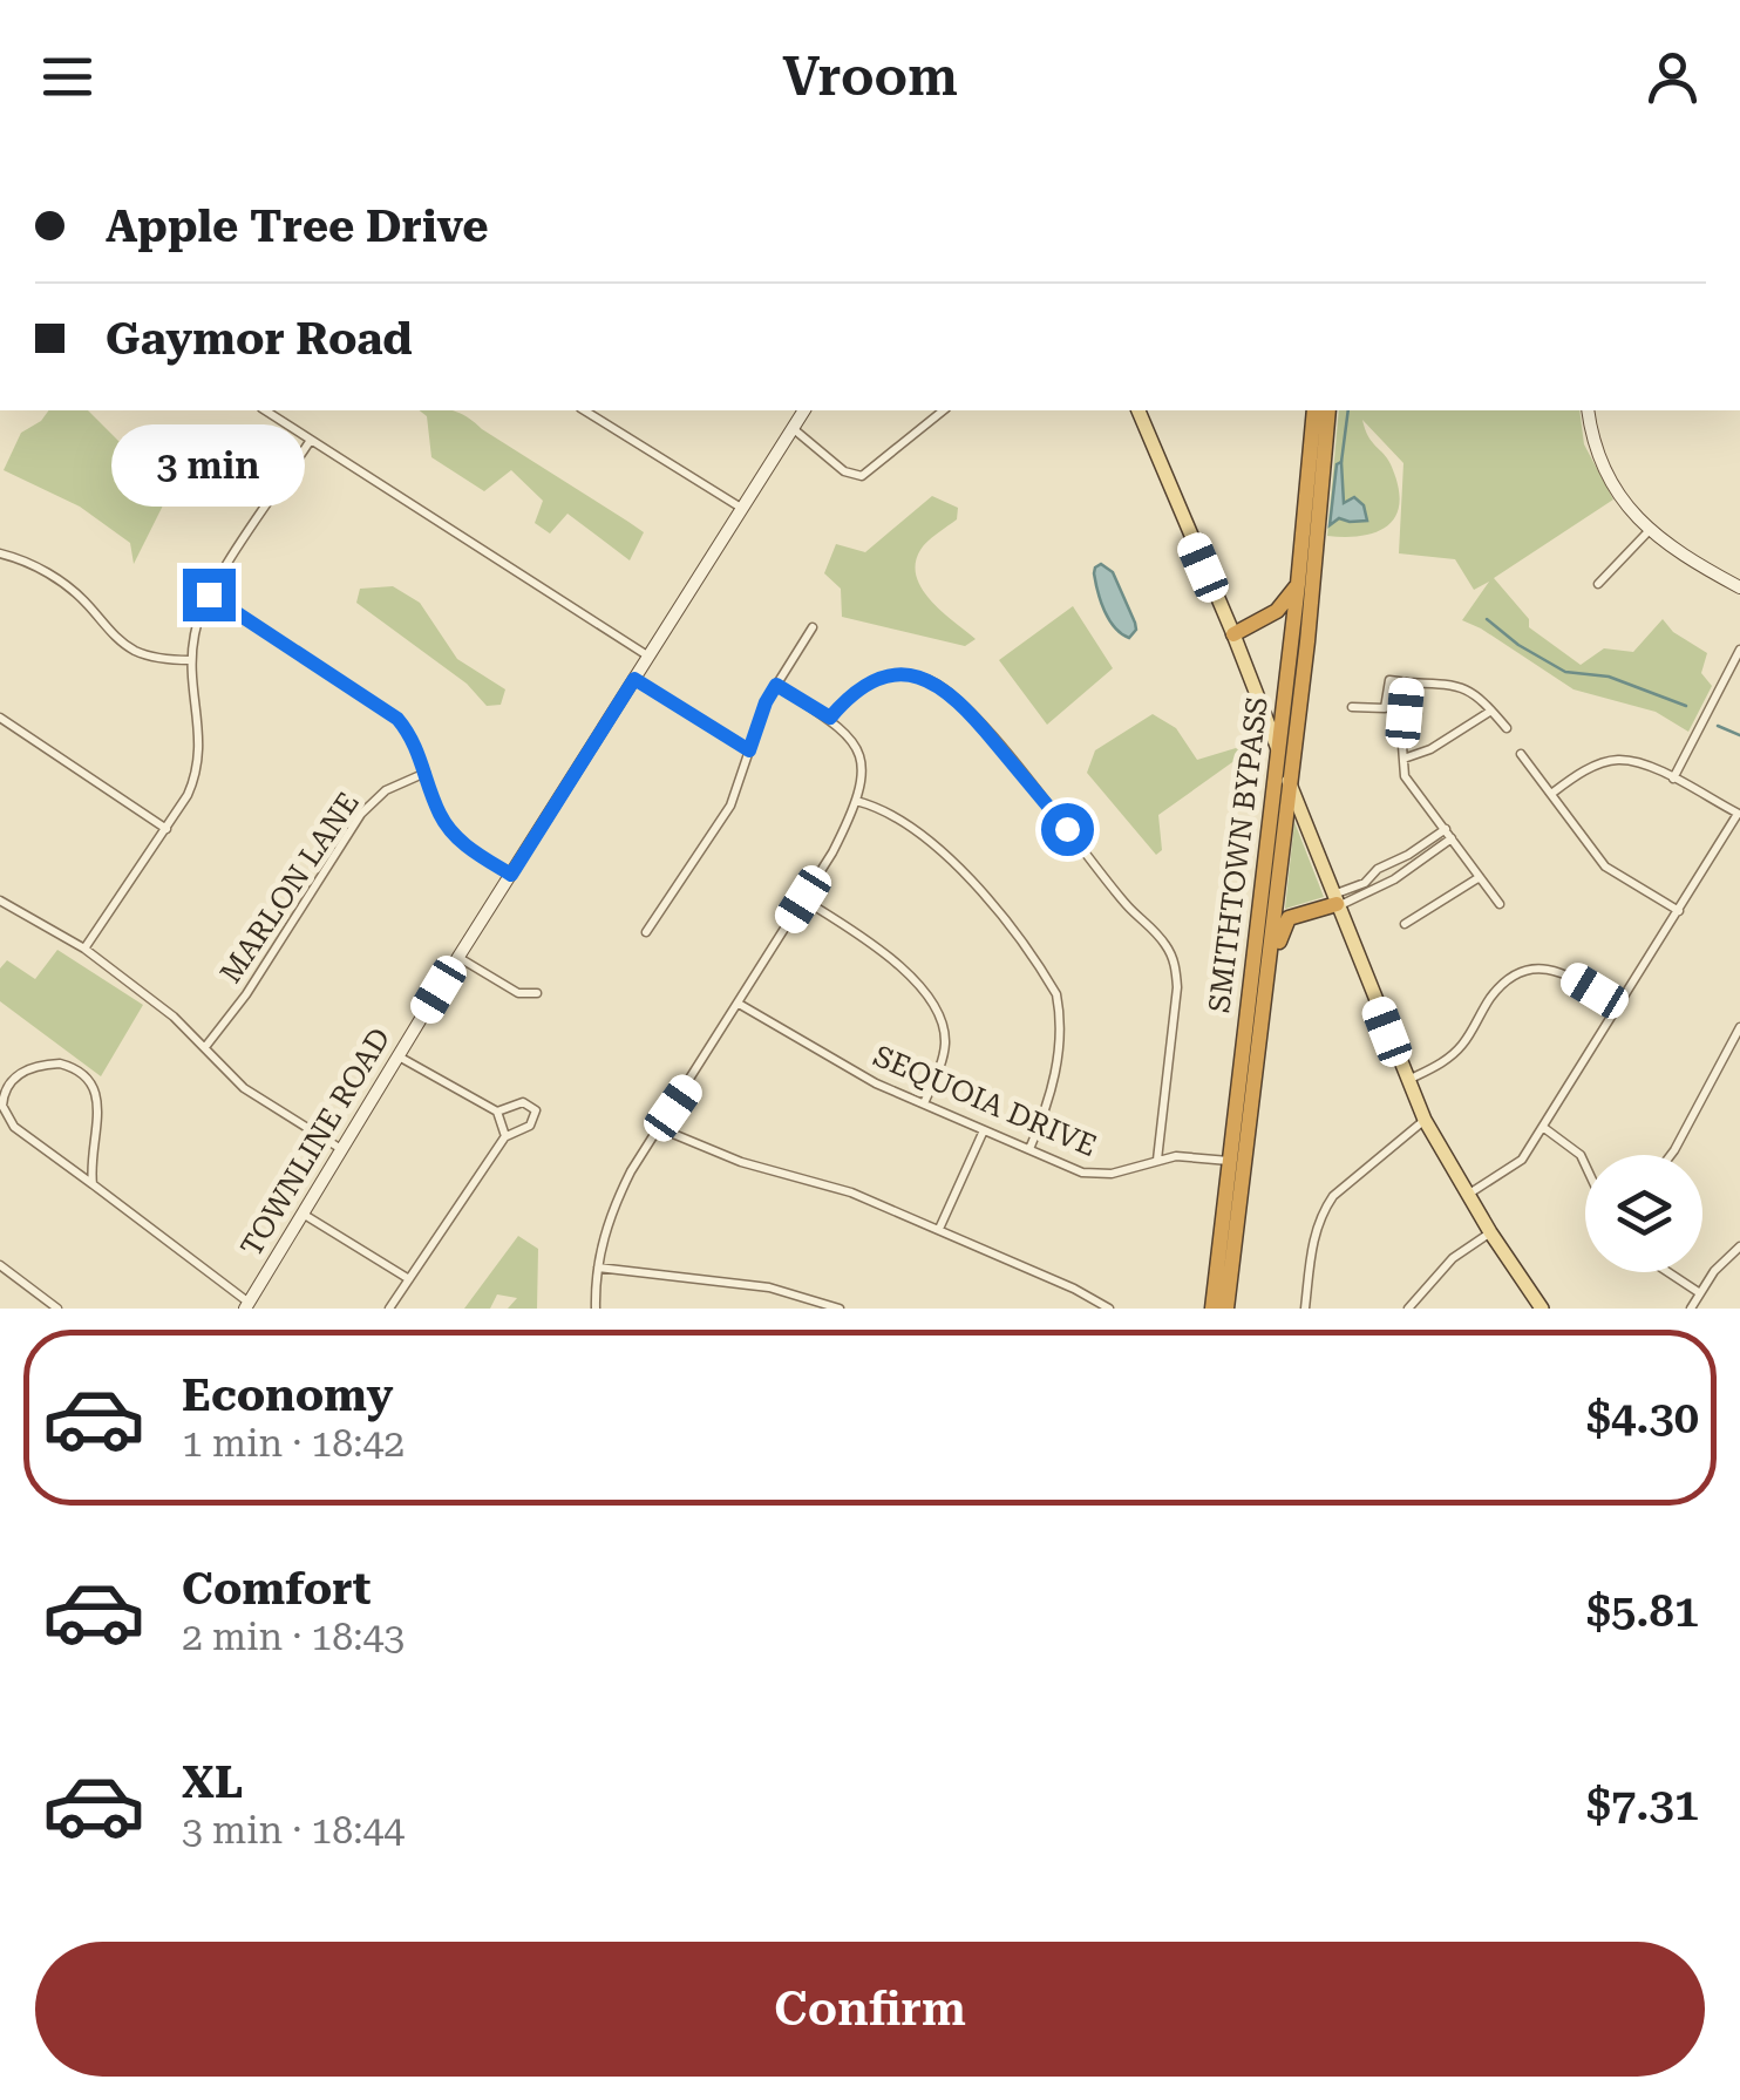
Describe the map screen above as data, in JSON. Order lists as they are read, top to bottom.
{
  "streets": {
    "highway": ["SMITHTOWN BYPASS"],
    "street": ["MARLON LANE", "SEQUOIA DRIVE", "TOWNLINE ROAD"]
  },
  "crossings": [
    ["SMITHTOWN BYPASS", "SEQUOIA DRIVE"]
  ],
  "page": {
    "header": "Vroom",
    "banner": ["Apple Tree Drive", "Gaymor Road"],
    "bubble": "3 min",
    "list": [
      {
        "name": "Economy",
        "note": "1 min · 18:42",
        "value": "$4.30"
      },
      {
        "name": "Comfort",
        "note": "2 min · 18:43",
        "value": "$5.81"
      },
      {
        "name": "XL",
        "note": "3 min · 18:44",
        "value": "$7.31"
      }
    ],
    "buttons": "Confirm"
  }
}
